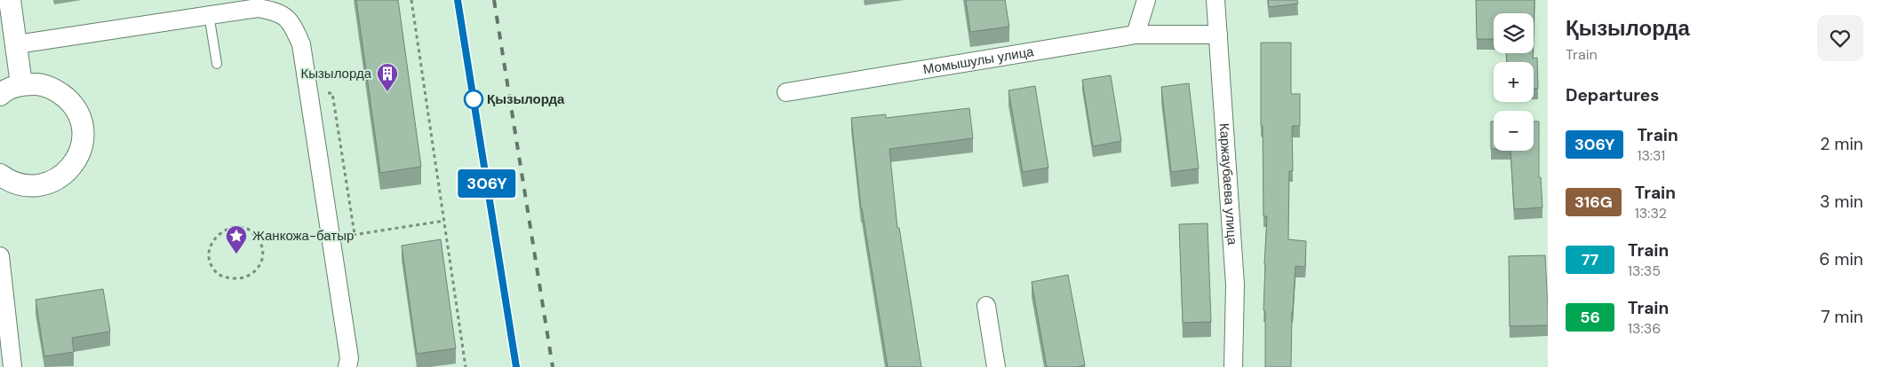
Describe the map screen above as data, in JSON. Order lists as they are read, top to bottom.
{
  "streets": {
    "street": ["Момышулы улица", "Каржаубаева улица"]
  },
  "crossings": [
    ["Момышулы улица", "Каржаубаева улица"]
  ],
  "places": {
    "building": ["Кызылорда"],
    "other": ["Қызылорда"],
    "place": ["Жанкожа-батыр"]
  },
  "page": {
    "on_map": "306Y",
    "heading": [
      ["Қызылорда", "Train"],
      "Departures"
    ],
    "map_buttons": ["+", "−"],
    "list": [
      {
        "mark": "306Y",
        "name": "Train",
        "note": "13:31",
        "value": "2 min"
      },
      {
        "mark": "316G",
        "name": "Train",
        "note": "13:32",
        "value": "3 min"
      },
      {
        "mark": "77",
        "name": "Train",
        "note": "13:35",
        "value": "6 min"
      },
      {
        "mark": "56",
        "name": "Train",
        "note": "13:36",
        "value": "7 min"
      }
    ]
  }
}
